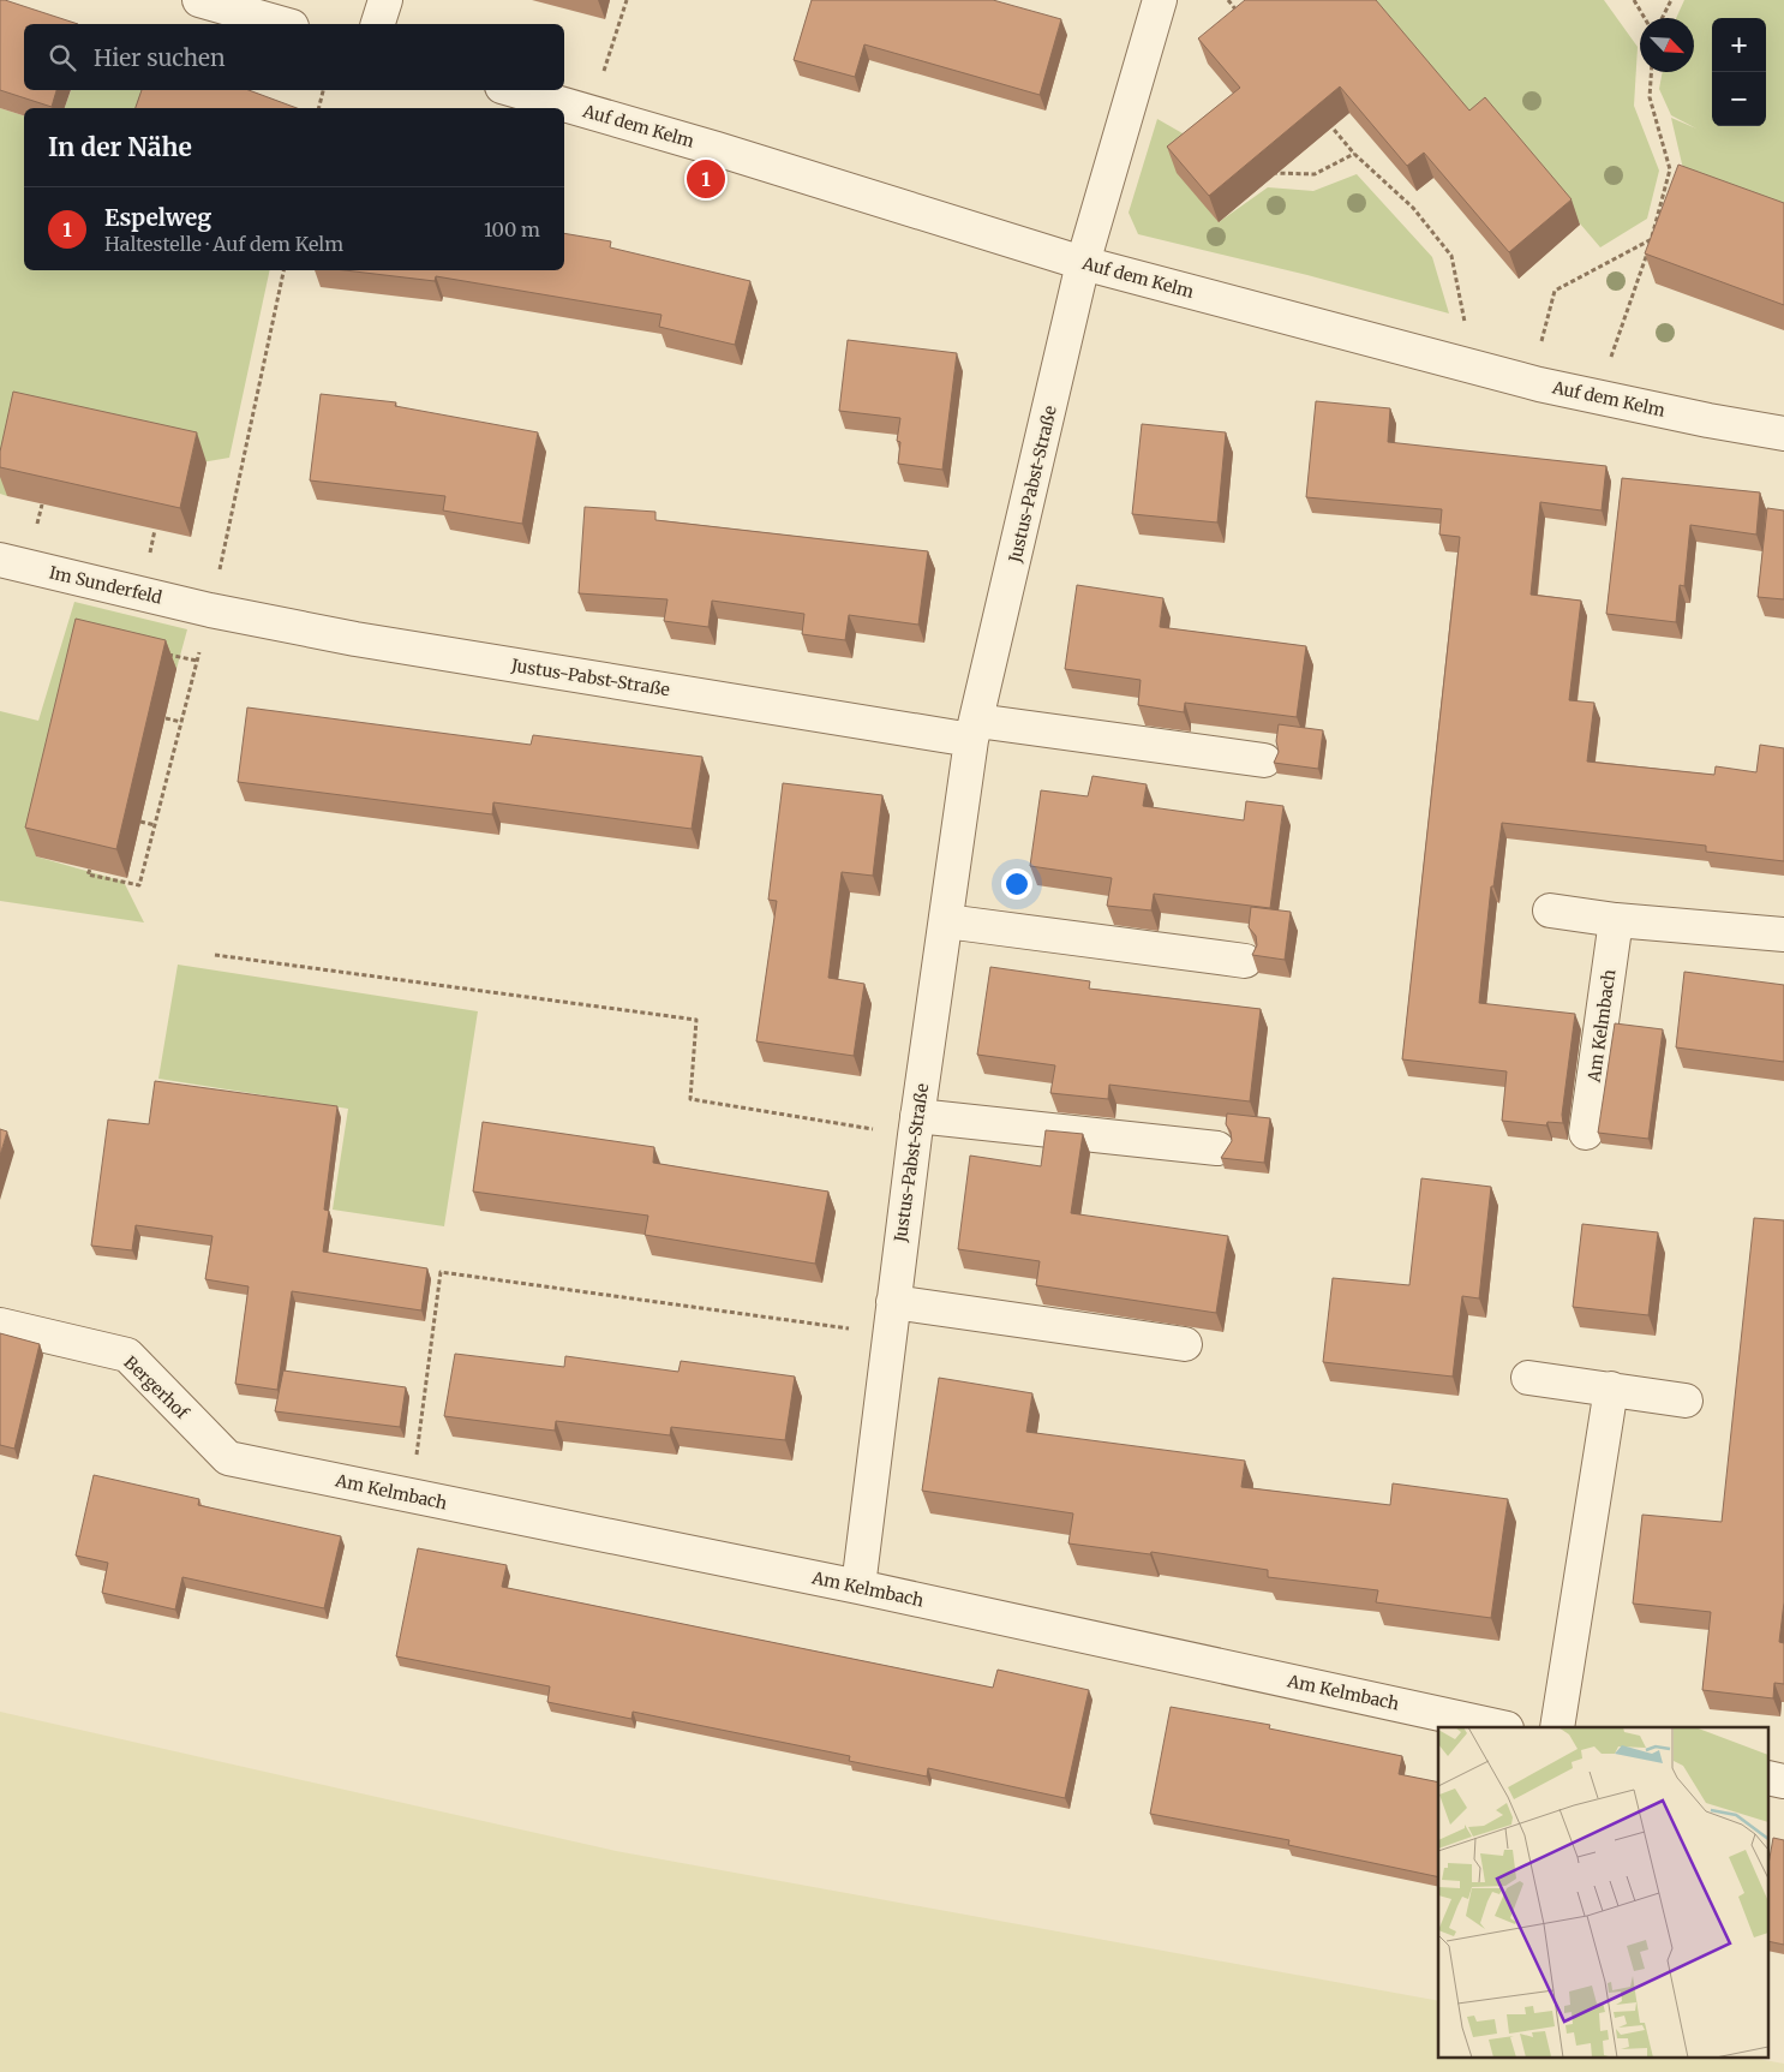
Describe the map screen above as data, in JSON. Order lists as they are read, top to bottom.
{
  "streets": {
    "street": [
      "Auf dem Kelm",
      "Justus-Pabst-Straße",
      "Im Sunderfeld",
      "Am Kelmbach",
      "Bergerhof"
    ]
  },
  "crossings": [
    ["Auf dem Kelm", "Justus-Pabst-Straße"],
    ["Justus-Pabst-Straße", "Im Sunderfeld"],
    ["Justus-Pabst-Straße", "Am Kelmbach"],
    ["Am Kelmbach", "Bergerhof"]
  ],
  "north": "bottom right",
  "page": {
    "map_buttons": ["+", "−"],
    "search": "Hier suchen",
    "heading": "In der Nähe",
    "pins": "1",
    "list": [
      {
        "mark": "1",
        "name": "Espelweg",
        "note": "Haltestelle · Auf dem Kelm",
        "value": "100 m"
      }
    ]
  }
}
